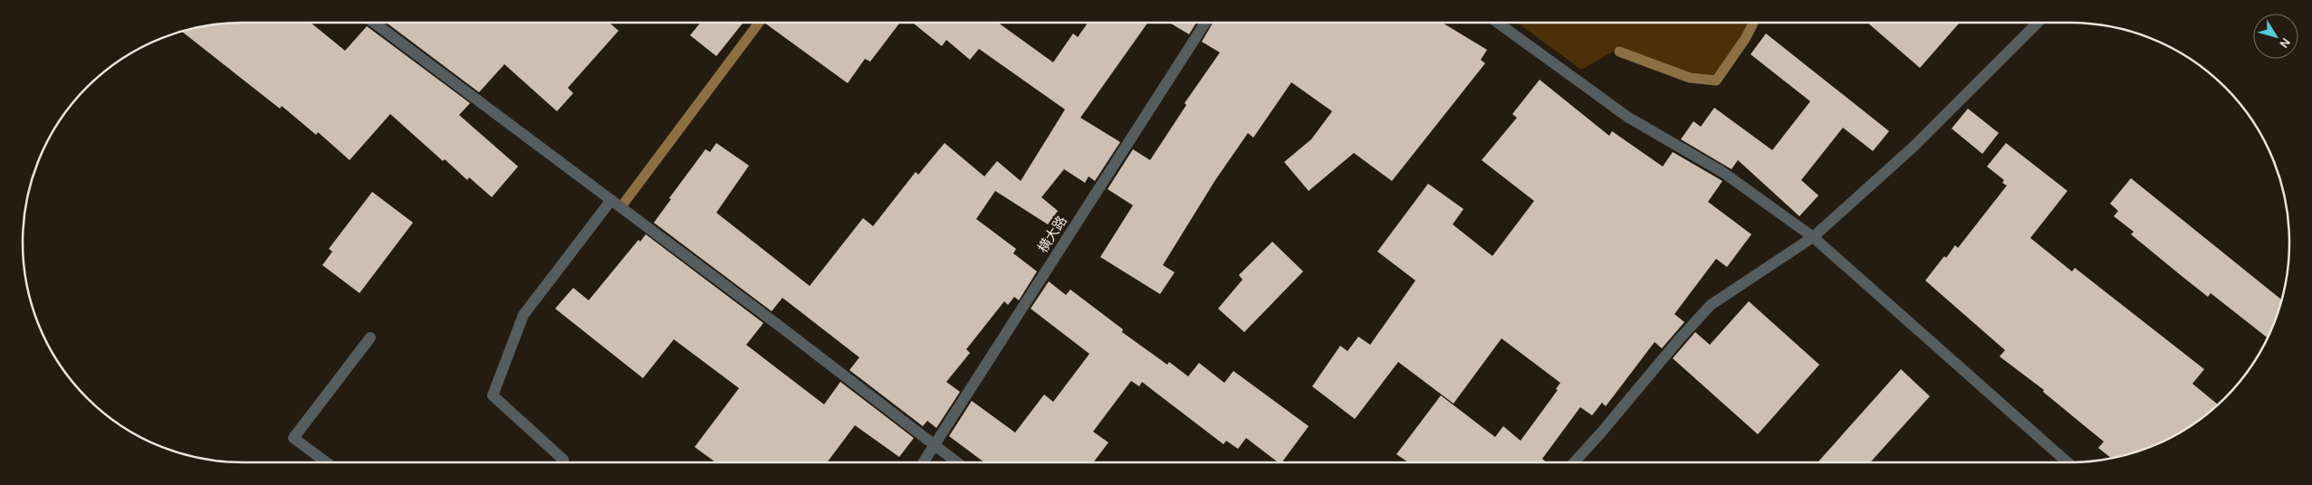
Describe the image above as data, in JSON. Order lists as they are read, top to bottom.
{
  "streets": {
    "street": ["横大路"]
  },
  "north": "bottom right"
}
